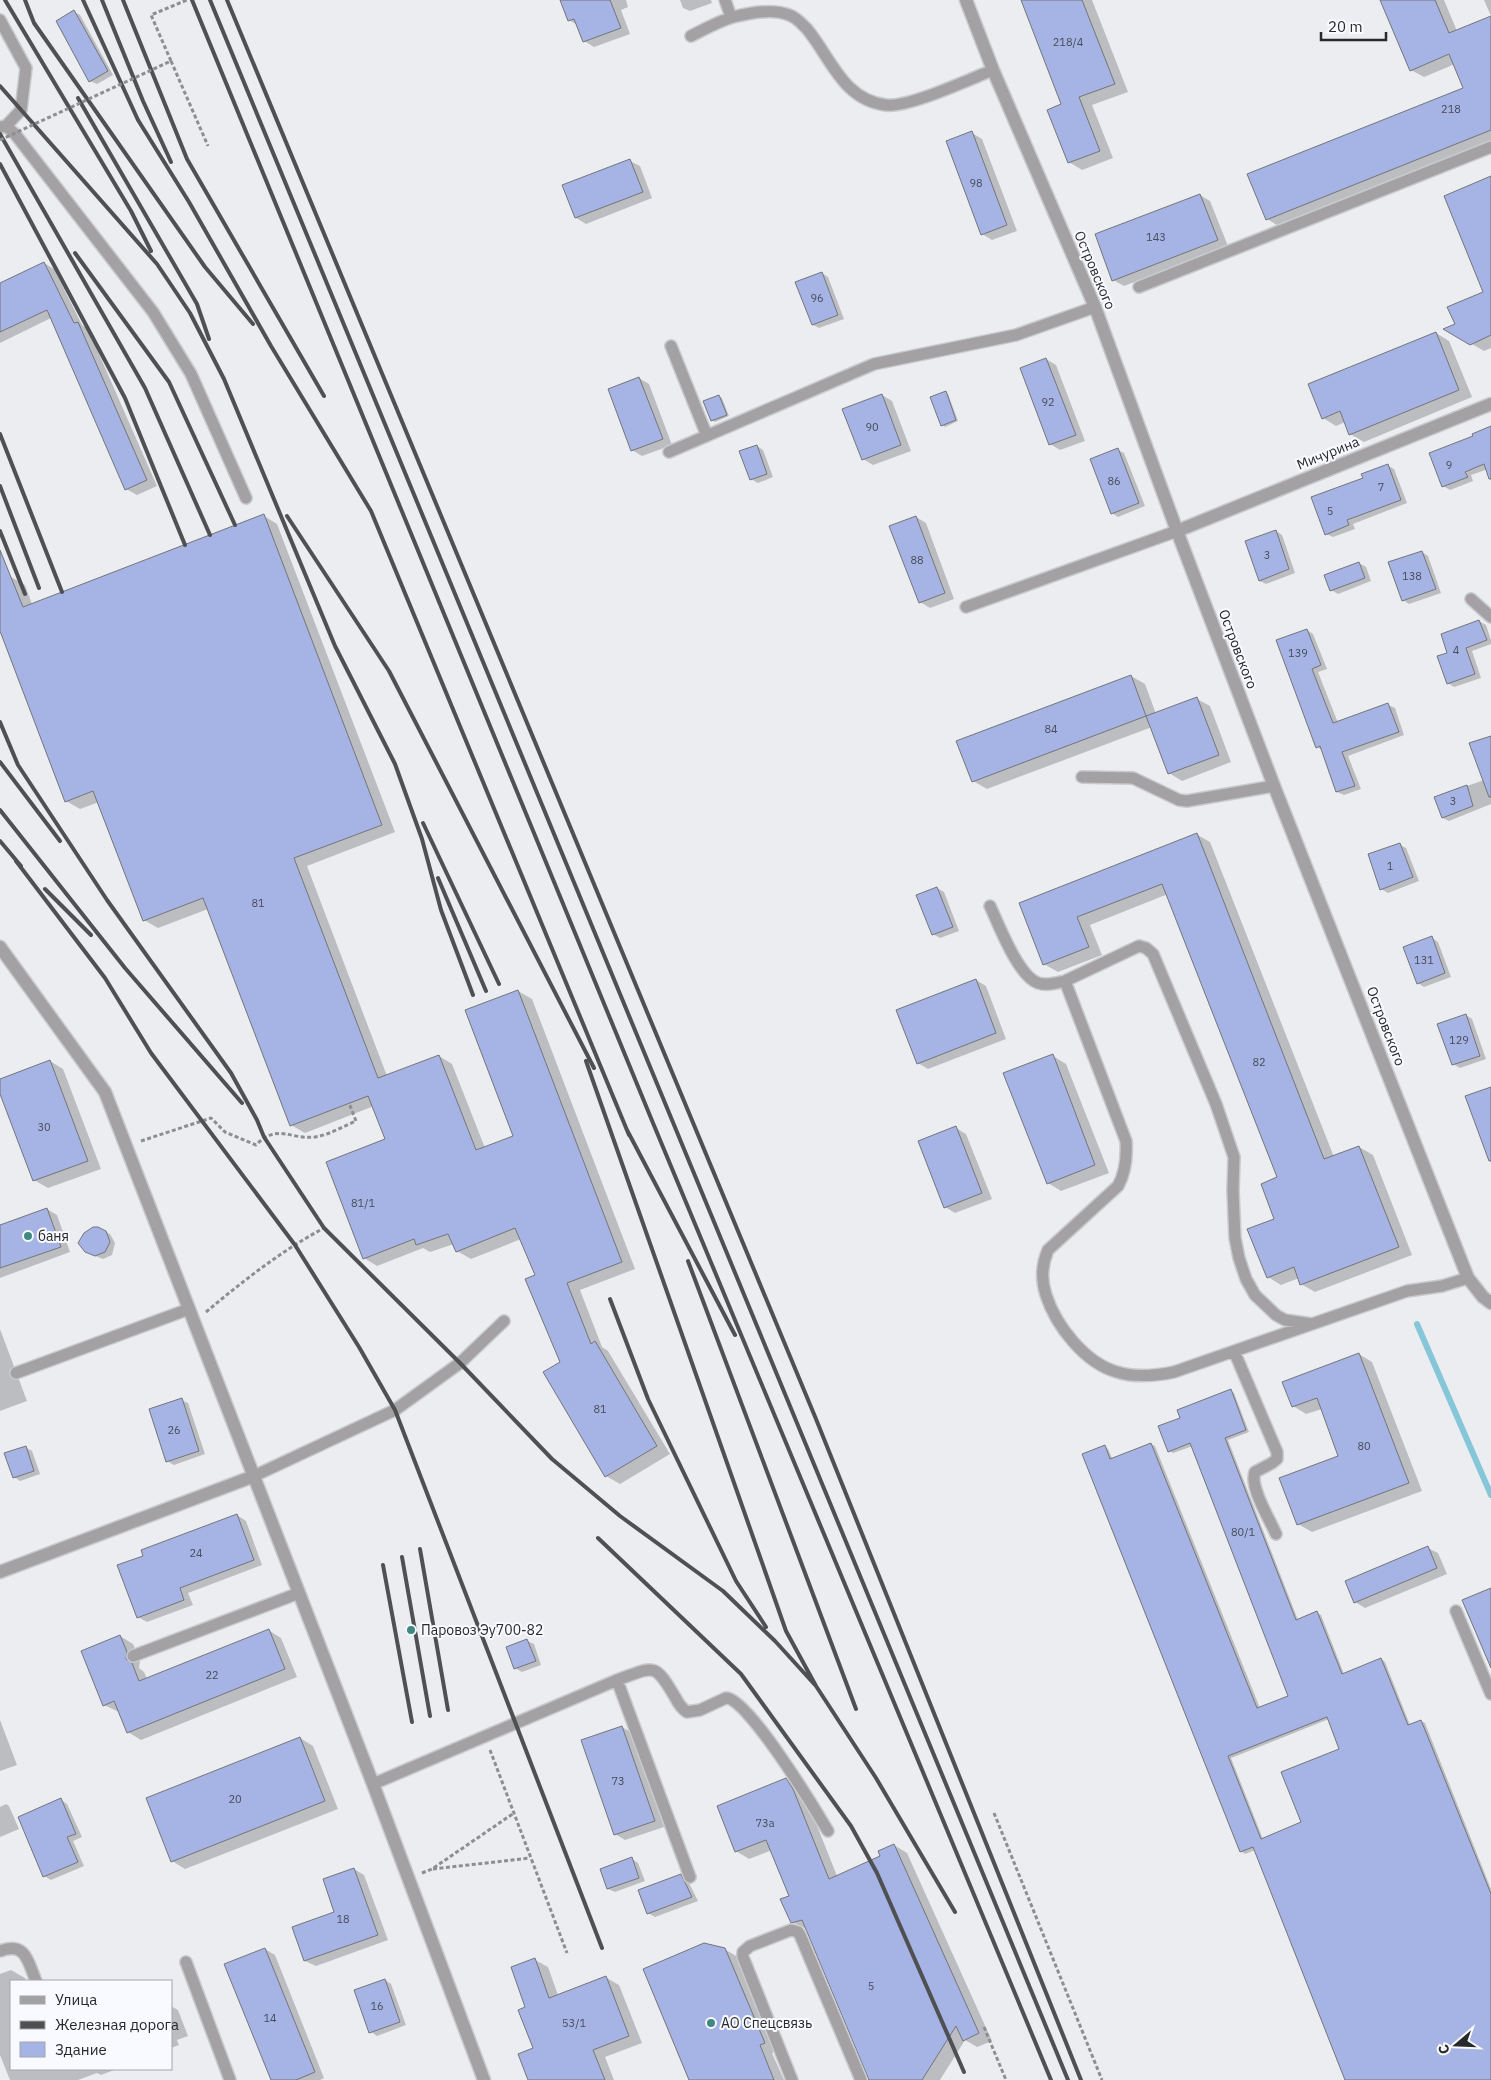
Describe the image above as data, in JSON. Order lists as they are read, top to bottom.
{
  "streets": {
    "street": ["Островского", "Мичурина"]
  },
  "crossings": [
    ["Островского", "Мичурина"]
  ],
  "places": ["баня", "Паровоз Эу700-82", "АО Спецсвязь"],
  "house_numbers": [
    "218/4",
    "218",
    "98",
    "143",
    "96",
    "92",
    "90",
    "9",
    "86",
    "7",
    "5",
    "3",
    "88",
    "138",
    "4",
    "139",
    "84",
    "3",
    "1",
    "81",
    "131",
    "129",
    "82",
    "30",
    "81/1",
    "81",
    "26",
    "80",
    "80/1",
    "24",
    "22",
    "73",
    "20",
    "73а",
    "18",
    "5",
    "16",
    "14",
    "53/1"
  ],
  "legend": ["Улица", "Железная дорога", "Здание"],
  "scale_bar": "20 m",
  "north": "left"
}
